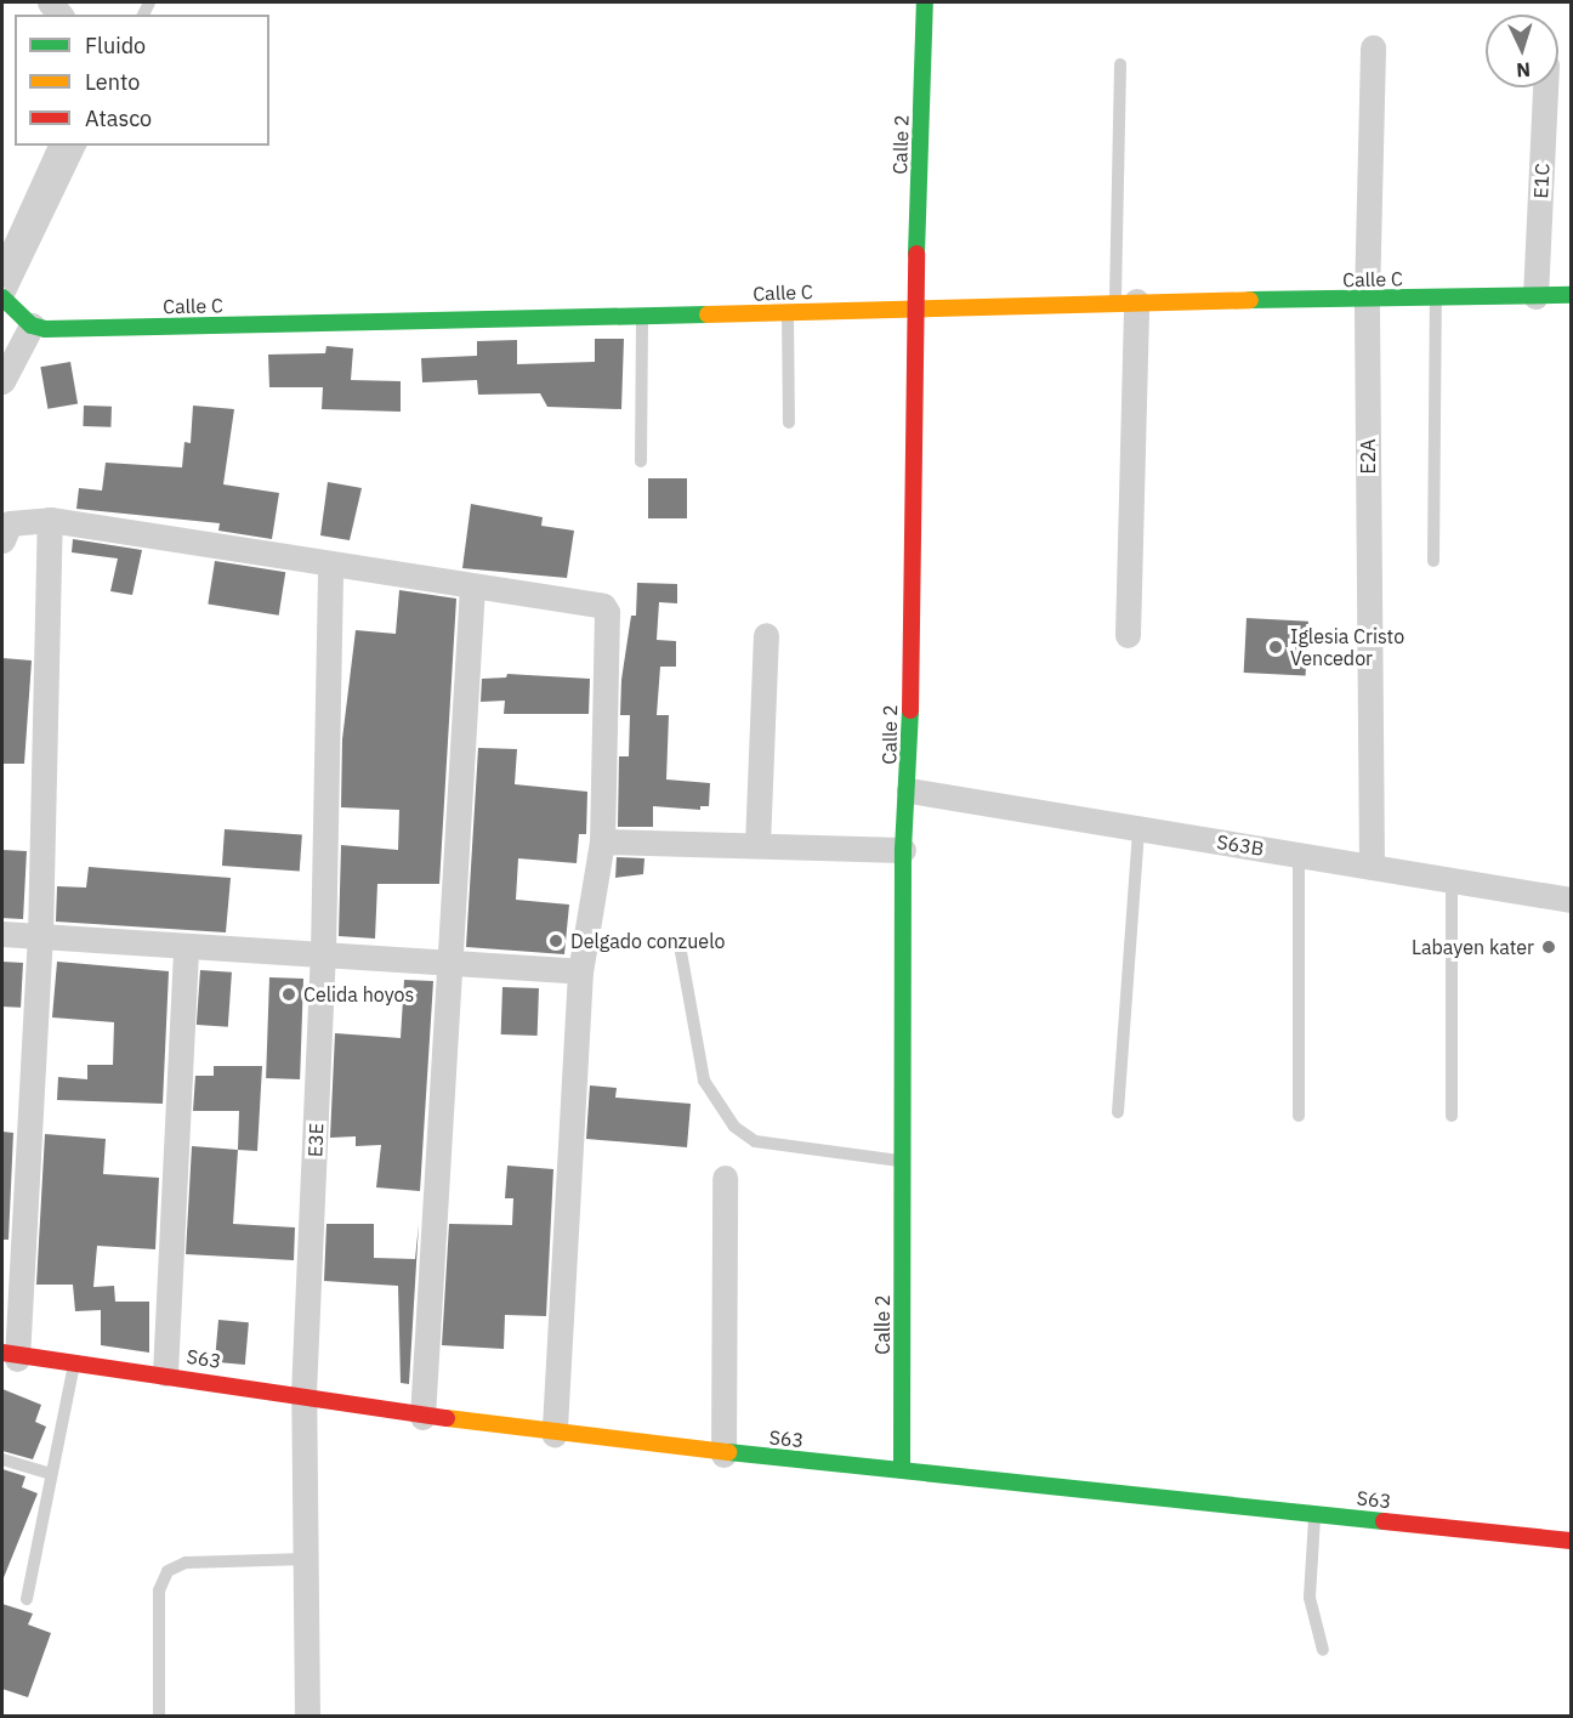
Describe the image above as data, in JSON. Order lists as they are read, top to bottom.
{
  "streets": {
    "street": [
      "Calle 2",
      "E1C",
      "Calle C",
      "E2A",
      "S63B",
      "E3E",
      "S63"
    ]
  },
  "crossings": [
    ["Calle 2", "Calle C"],
    ["Calle 2", "S63B"],
    ["Calle 2", "S63"],
    ["E1C", "Calle C"],
    ["Calle C", "E2A"],
    ["E2A", "S63B"],
    ["E3E", "S63"]
  ],
  "places": [
    "Iglesia Cristo Vencedor",
    "Delgado conzuelo",
    "Labayen kater",
    "Celida hoyos"
  ],
  "legend": ["Fluido", "Lento", "Atasco"],
  "north": "bottom"
}
